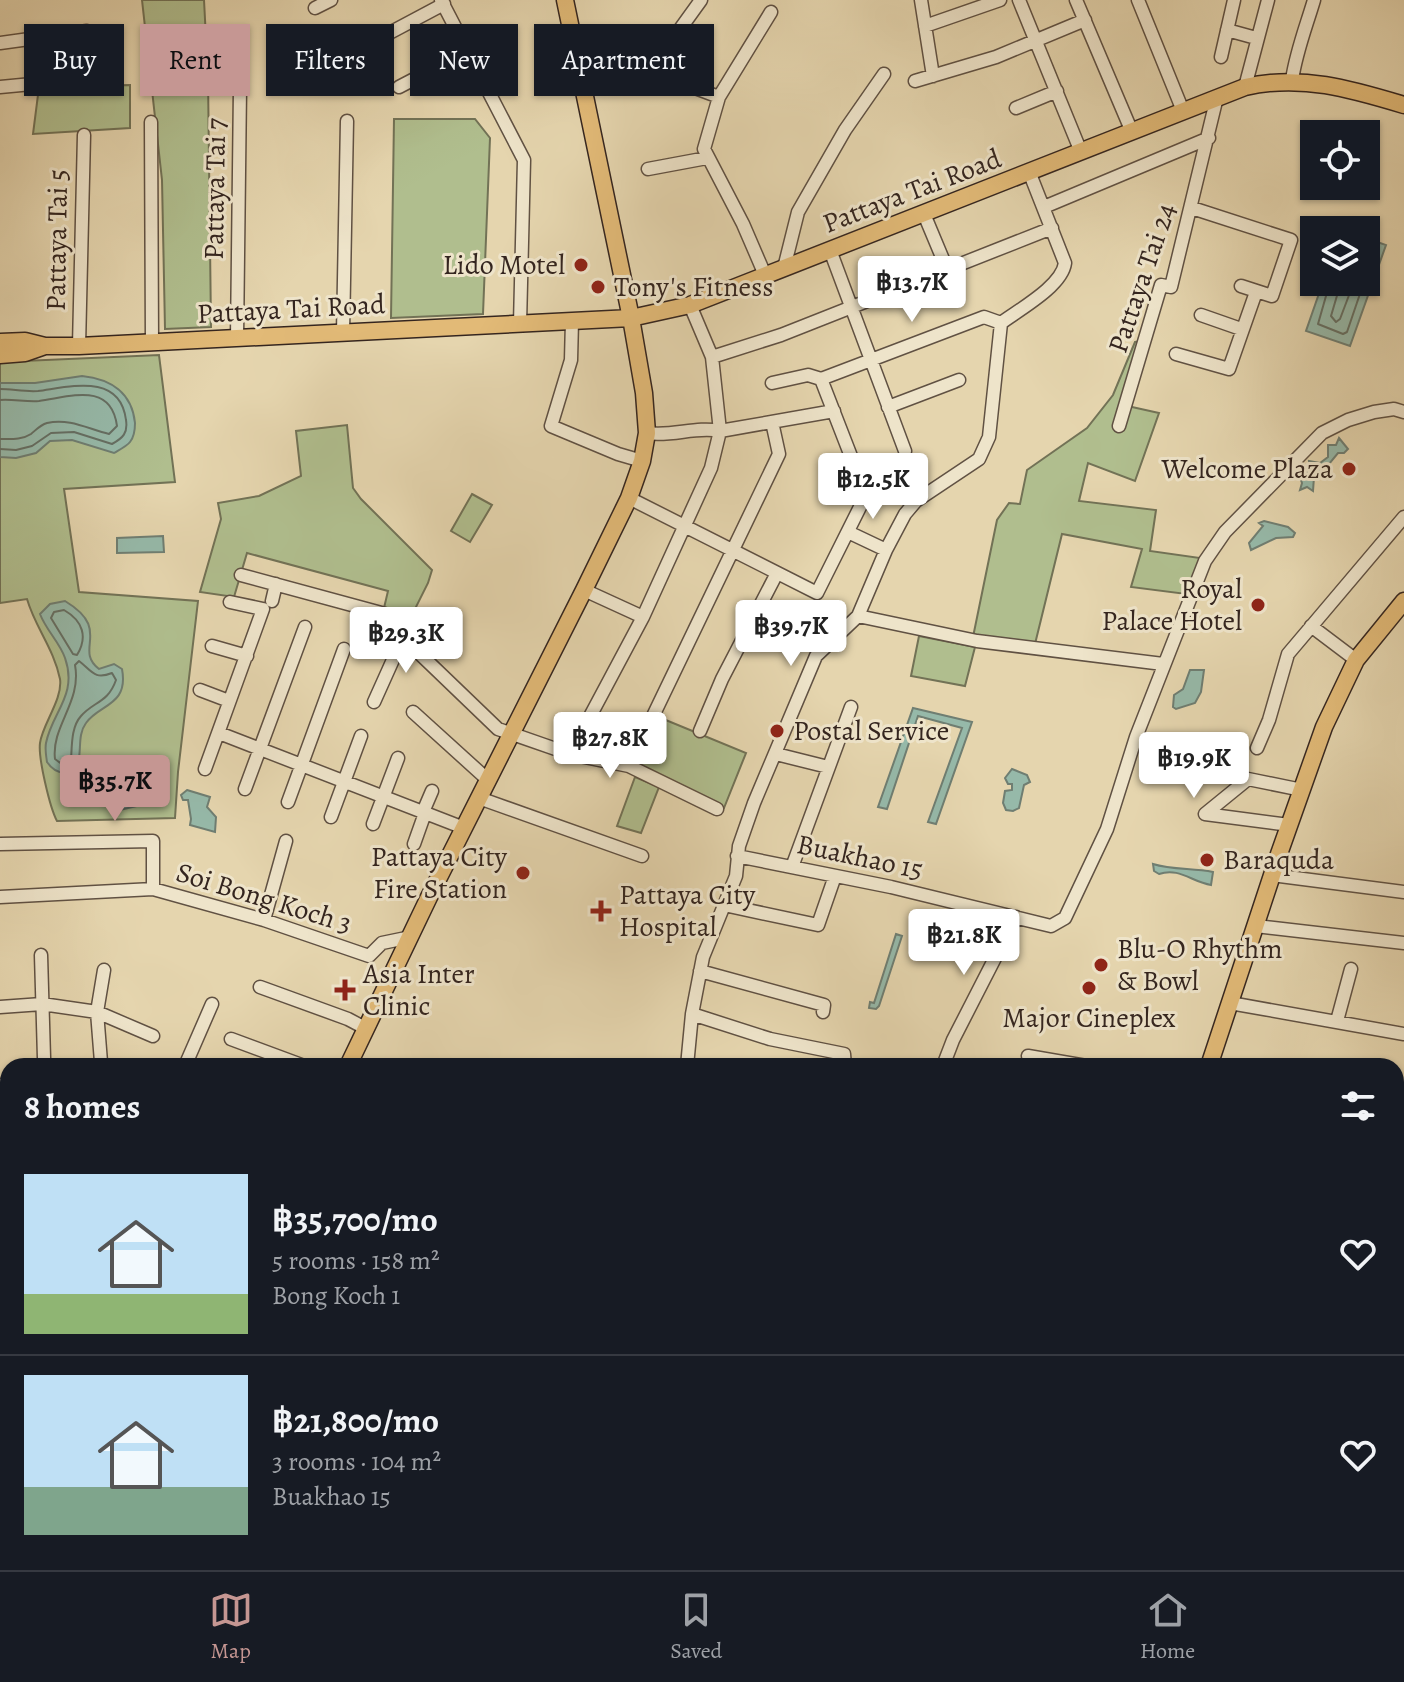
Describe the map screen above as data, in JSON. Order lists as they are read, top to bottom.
{
  "streets": {
    "main road": ["Pattaya Tai Road"],
    "street": [
      "Pattaya Tai 7",
      "Pattaya Tai 5",
      "Pattaya Tai 24",
      "Buakhao 15",
      "Soi Bong Koch 3"
    ]
  },
  "crossings": [
    ["Pattaya Tai 7", "Pattaya Tai Road"],
    ["Pattaya Tai Road", "Pattaya Tai 5"],
    ["Pattaya Tai Road", "Pattaya Tai 24"]
  ],
  "places": {
    "other": [
      "Lido Motel",
      "Tony's Fitness",
      "Welcome Plaza",
      "Royal Palace Hotel",
      "Postal Service",
      "Baraquda",
      "Pattaya City Fire Station",
      "Blu-O Rhythm & Bowl",
      "Major Cineplex"
    ],
    "health": ["Pattaya City Hospital", "Asia Inter Clinic"]
  },
  "page": {
    "chip": [
      "Buy",
      "Rent",
      "Filters",
      "New",
      "Apartment"
    ],
    "price": [
      "฿13.7K",
      "฿12.5K",
      "฿39.7K",
      "฿29.3K",
      "฿27.8K",
      "฿19.9K",
      "฿35.7K",
      "฿21.8K"
    ],
    "heading": "8 homes",
    "list": [
      {
        "name": "฿35,700/mo",
        "note": "5 rooms · 158 m² · Bong Koch 1"
      },
      {
        "name": "฿21,800/mo",
        "note": "3 rooms · 104 m² · Buakhao 15"
      }
    ],
    "tabs": ["Map", "Saved", "Home"]
  }
}
